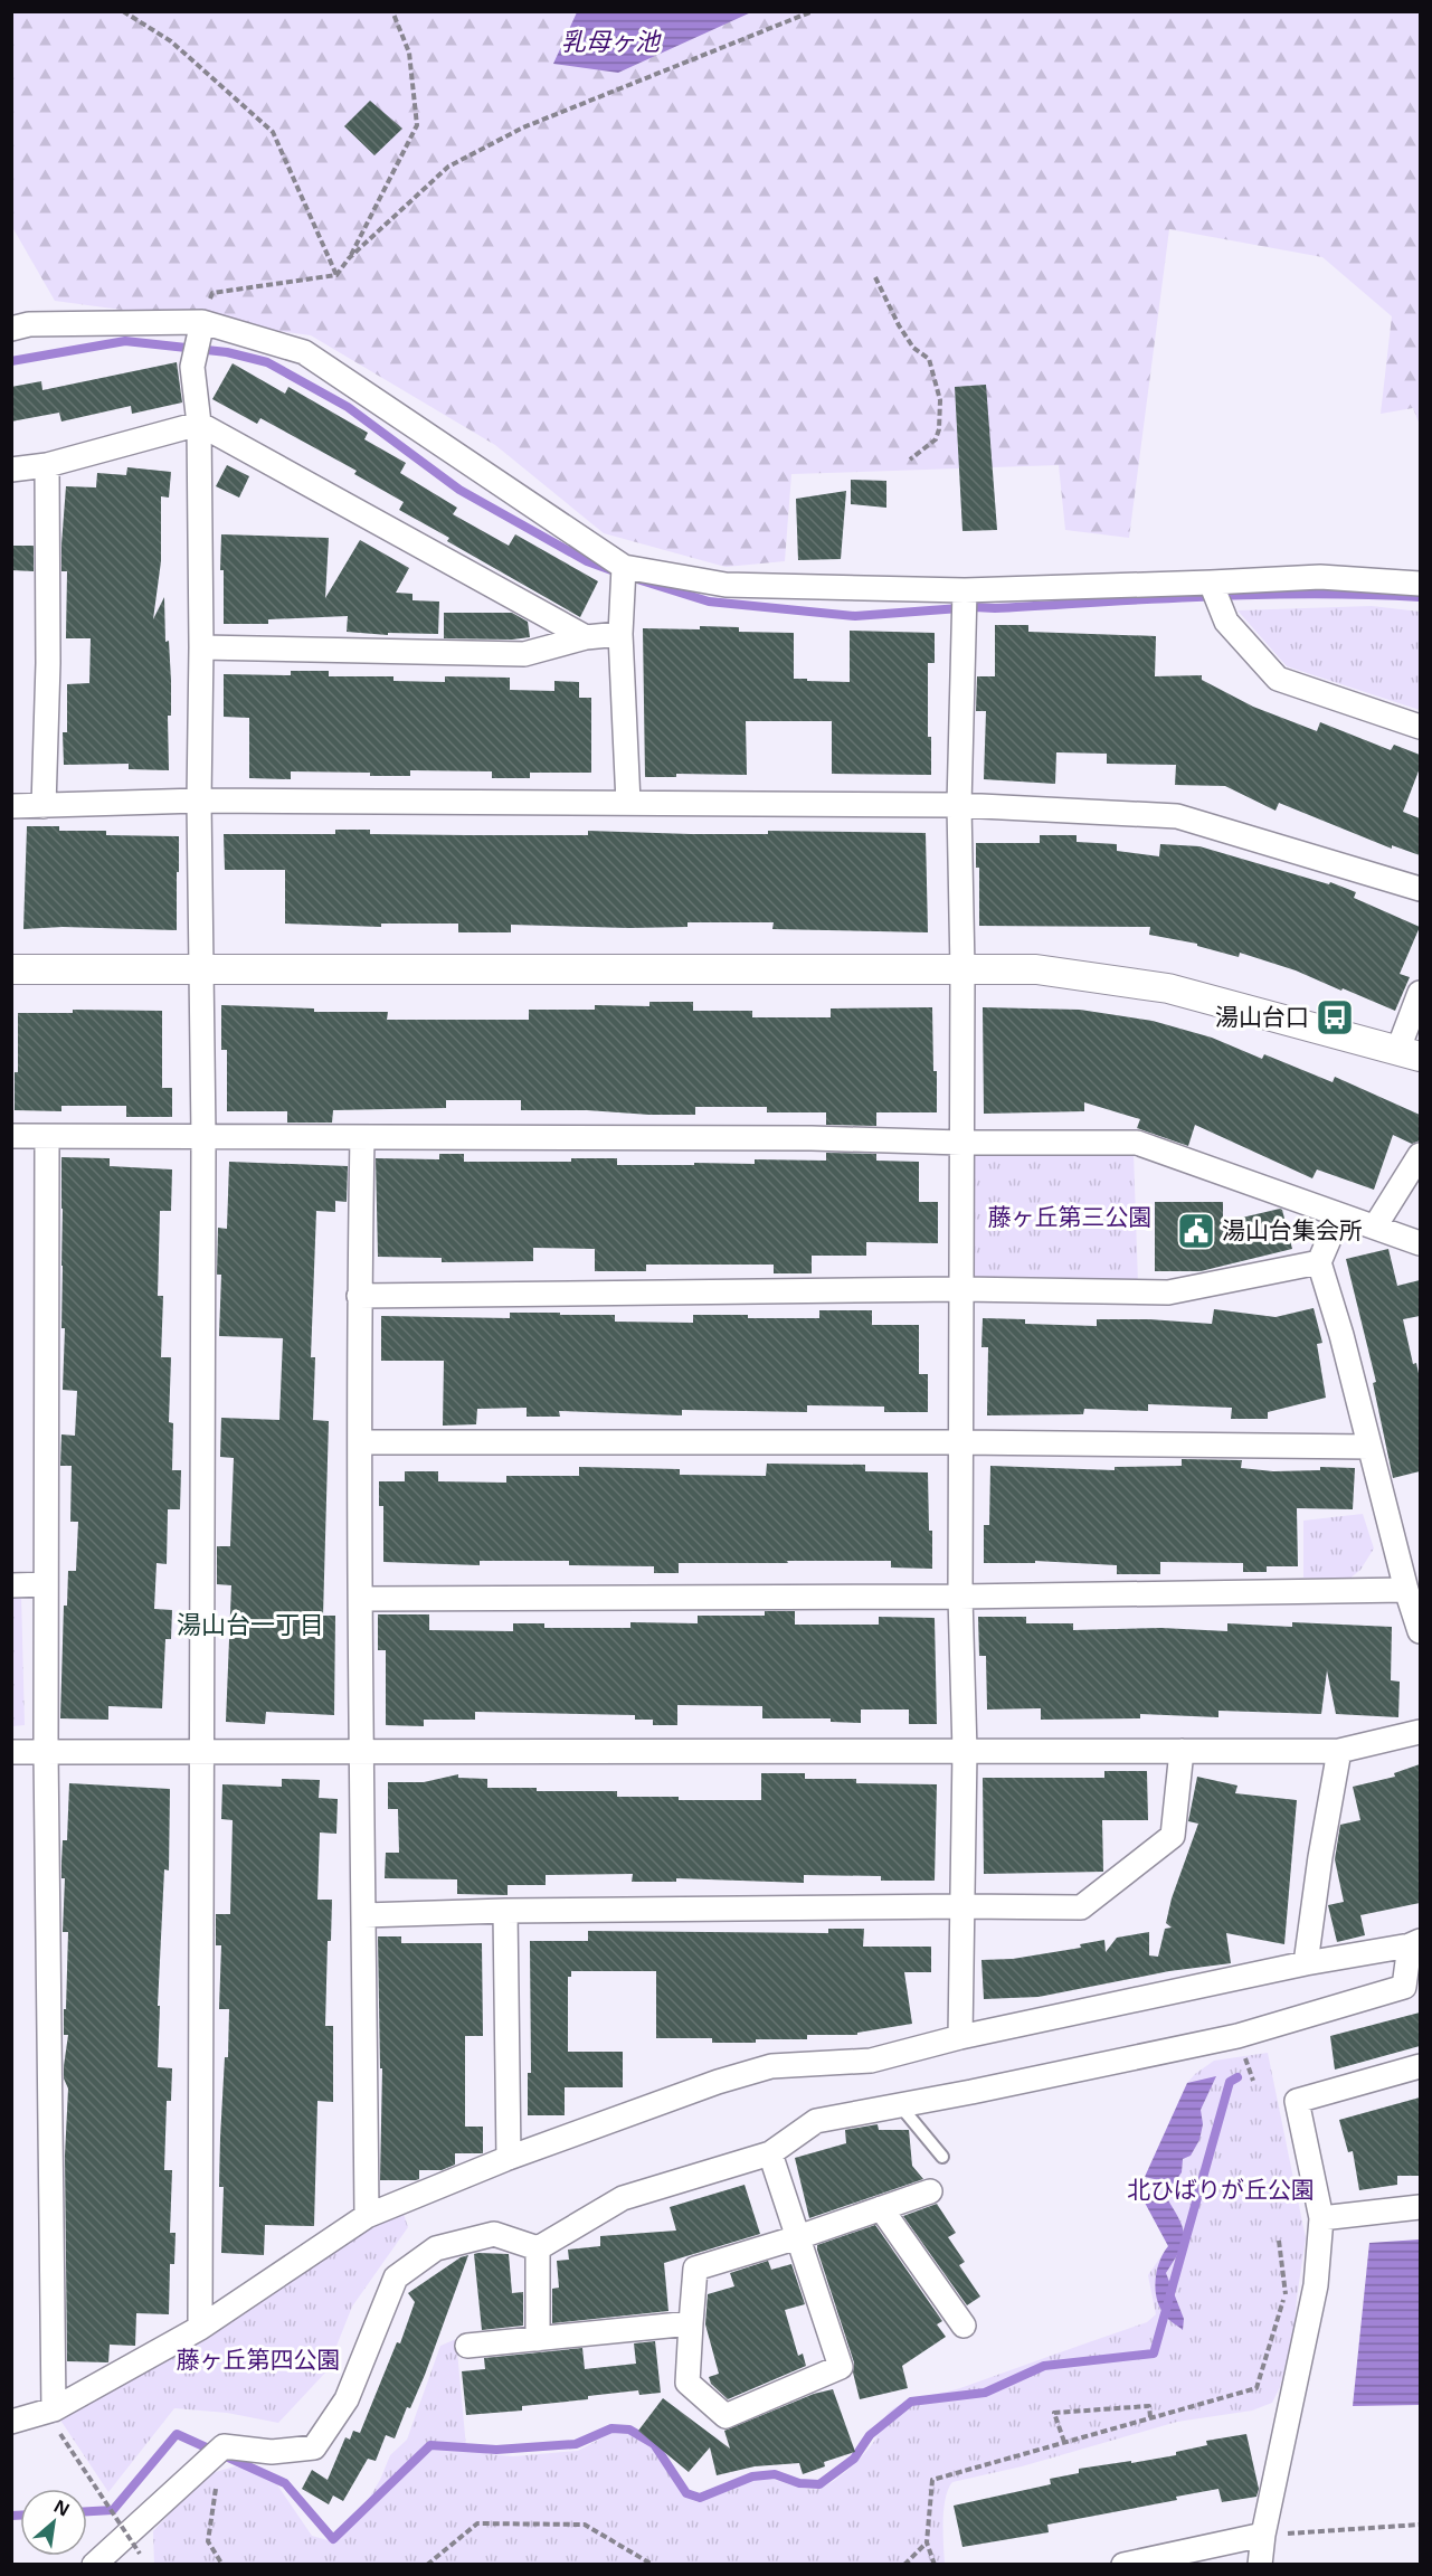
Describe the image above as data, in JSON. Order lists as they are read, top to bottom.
{
  "districts": ["湯山台一丁目"],
  "water": ["乳母ヶ池"],
  "parks": ["藤ヶ丘第三公園", "北ひばりが丘公園", "藤ヶ丘第四公園"],
  "places": {
    "bus stop": ["湯山台口"],
    "public building": ["湯山台集会所"]
  },
  "north": "top right"
}
